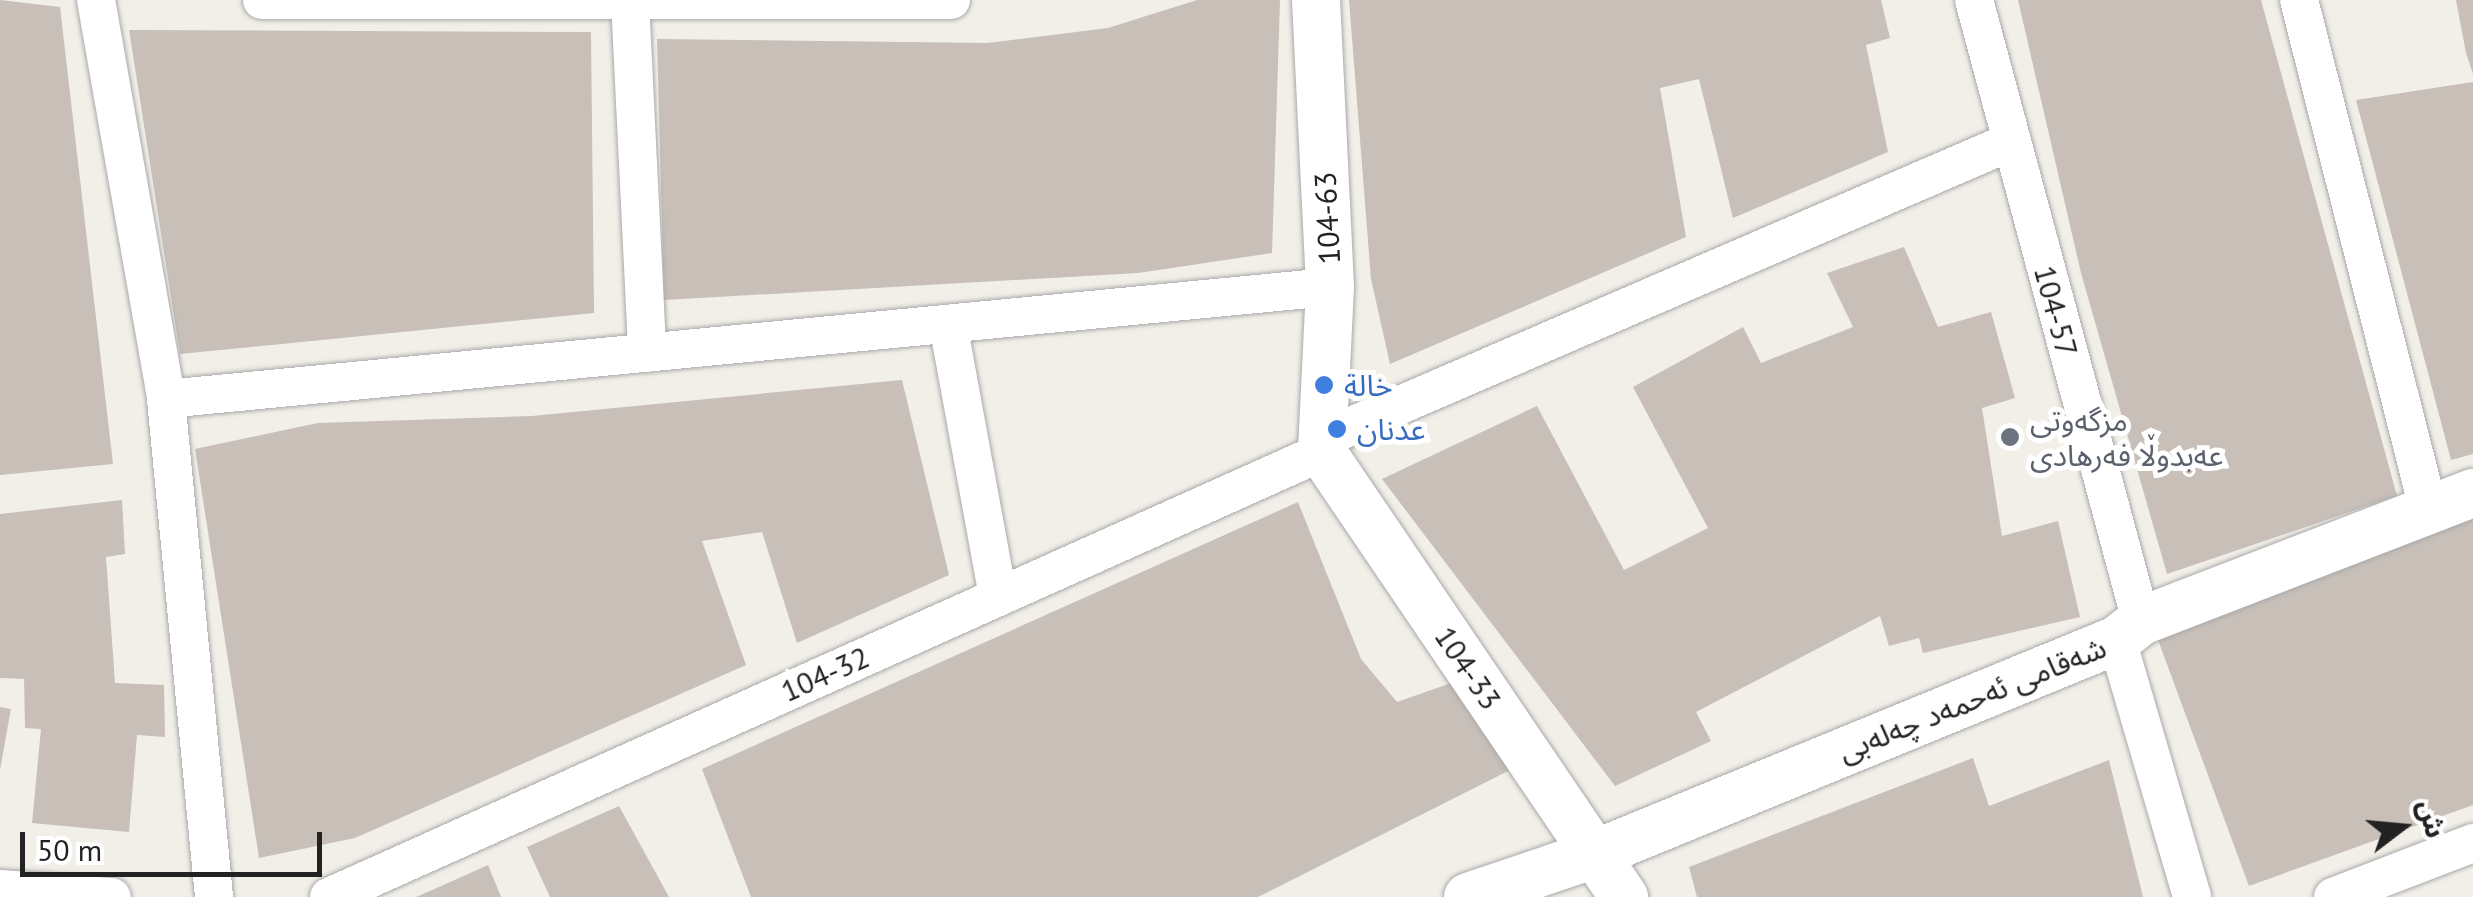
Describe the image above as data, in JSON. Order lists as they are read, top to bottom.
{
  "streets": {
    "street": [
      "104-63",
      "104-57",
      "104-33",
      "104-32",
      "شەقامی ئەحمەد چەلەبی"
    ]
  },
  "crossings": [
    ["104-63", "104-33"],
    ["104-63", "104-32"],
    ["104-57", "104-32"],
    ["104-57", "شەقامی ئەحمەد چەلەبی"],
    ["104-33", "104-32"],
    ["104-33", "شەقامی ئەحمەد چەلەبی"]
  ],
  "places": ["خالة", "عدنان", "مزگەوتی عەبدوڵا فەرهادی"],
  "scale_bar": "50 m",
  "north": "right"
}
